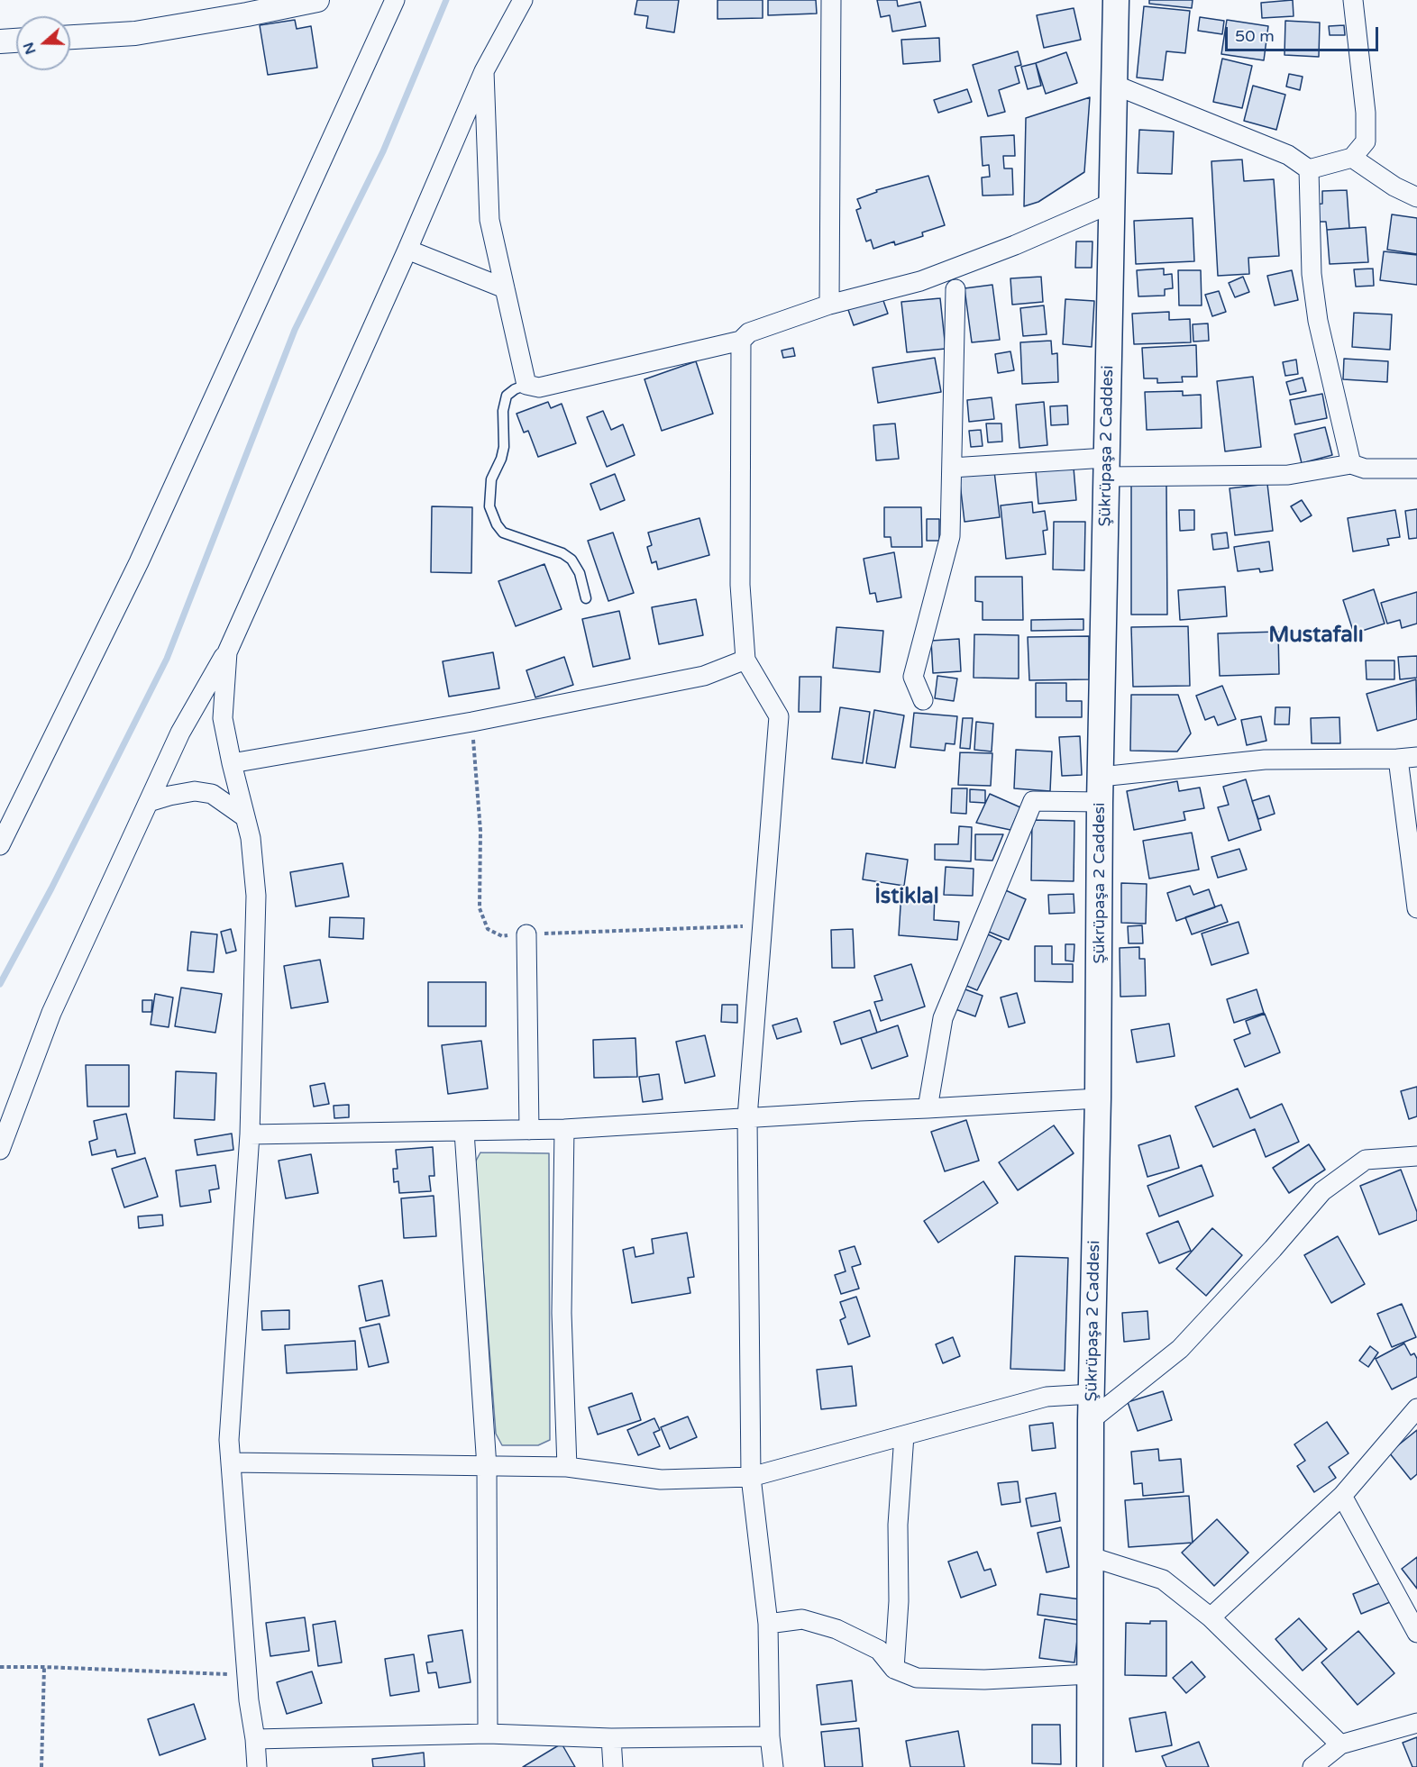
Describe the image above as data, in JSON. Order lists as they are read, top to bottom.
{
  "streets": {
    "main road": ["Şükrüpaşa 2 Caddesi"]
  },
  "districts": ["Mustafalı", "İstiklal"],
  "scale_bar": "50 m",
  "north": "left"
}
